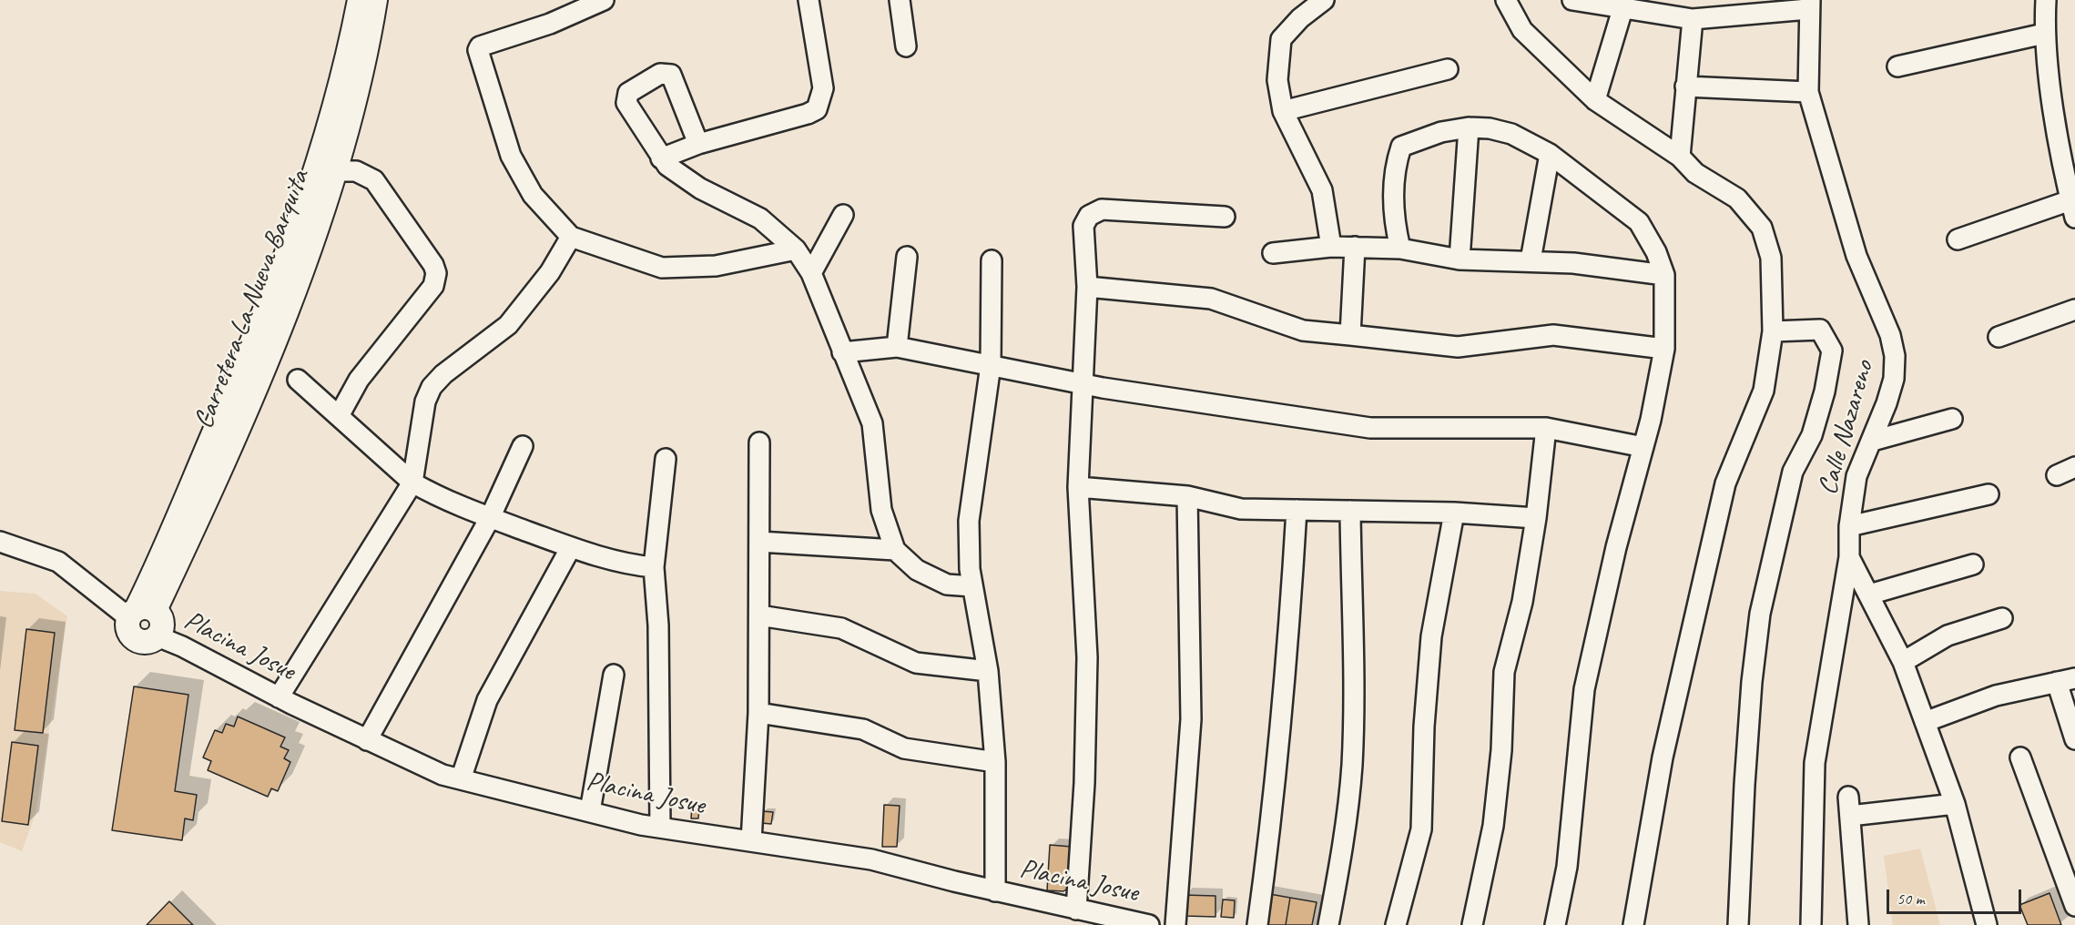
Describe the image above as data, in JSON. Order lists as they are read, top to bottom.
{
  "streets": {
    "street": ["Carretera La Nueva Barquita", "Calle Nazareno", "Placina Josue"]
  },
  "crossings": [
    ["Carretera La Nueva Barquita", "Placina Josue"]
  ],
  "scale_bar": "50 m"
}
